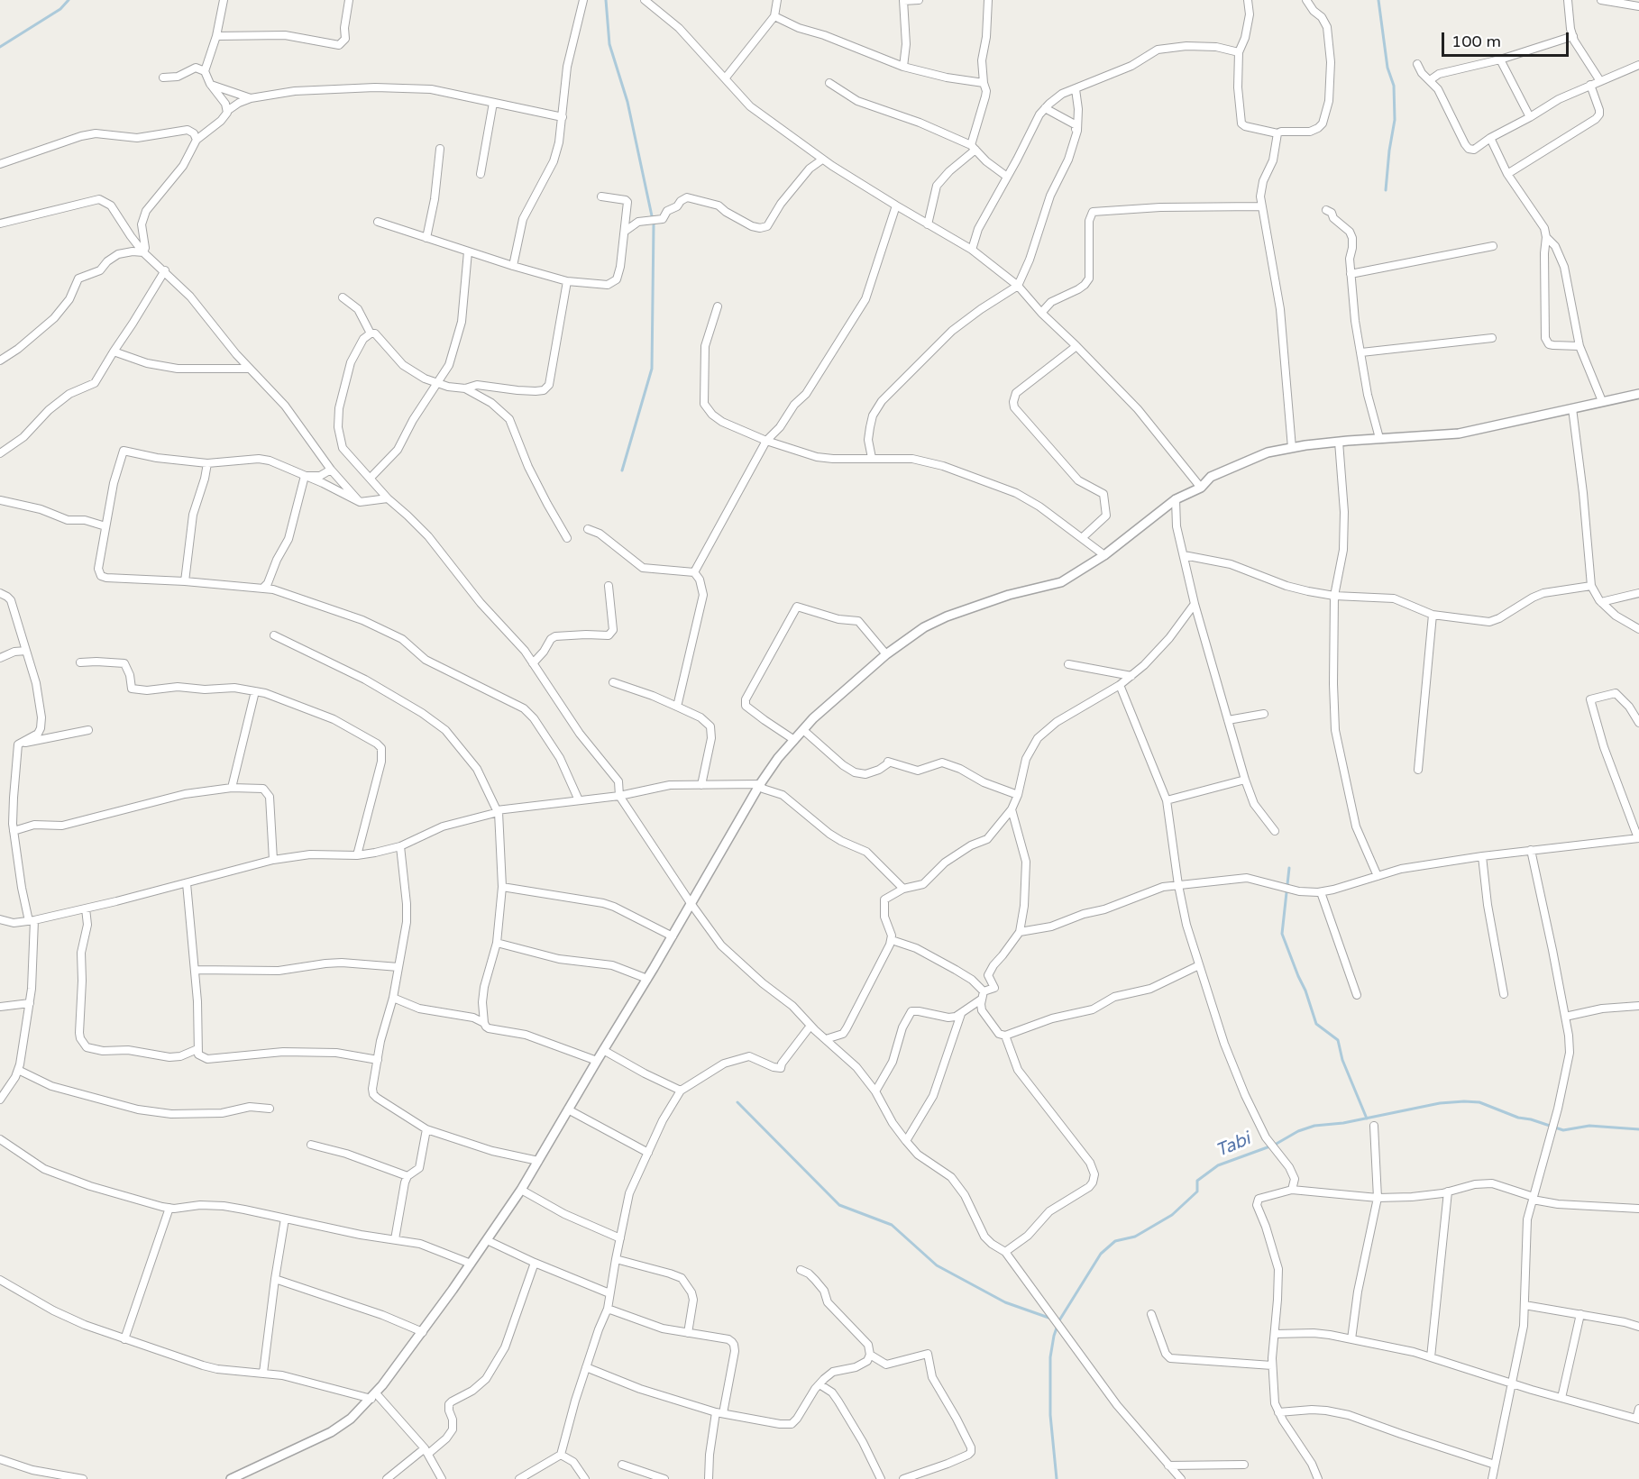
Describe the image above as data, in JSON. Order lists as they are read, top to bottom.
{
  "water": ["Tabi"],
  "scale_bar": "100 m"
}
